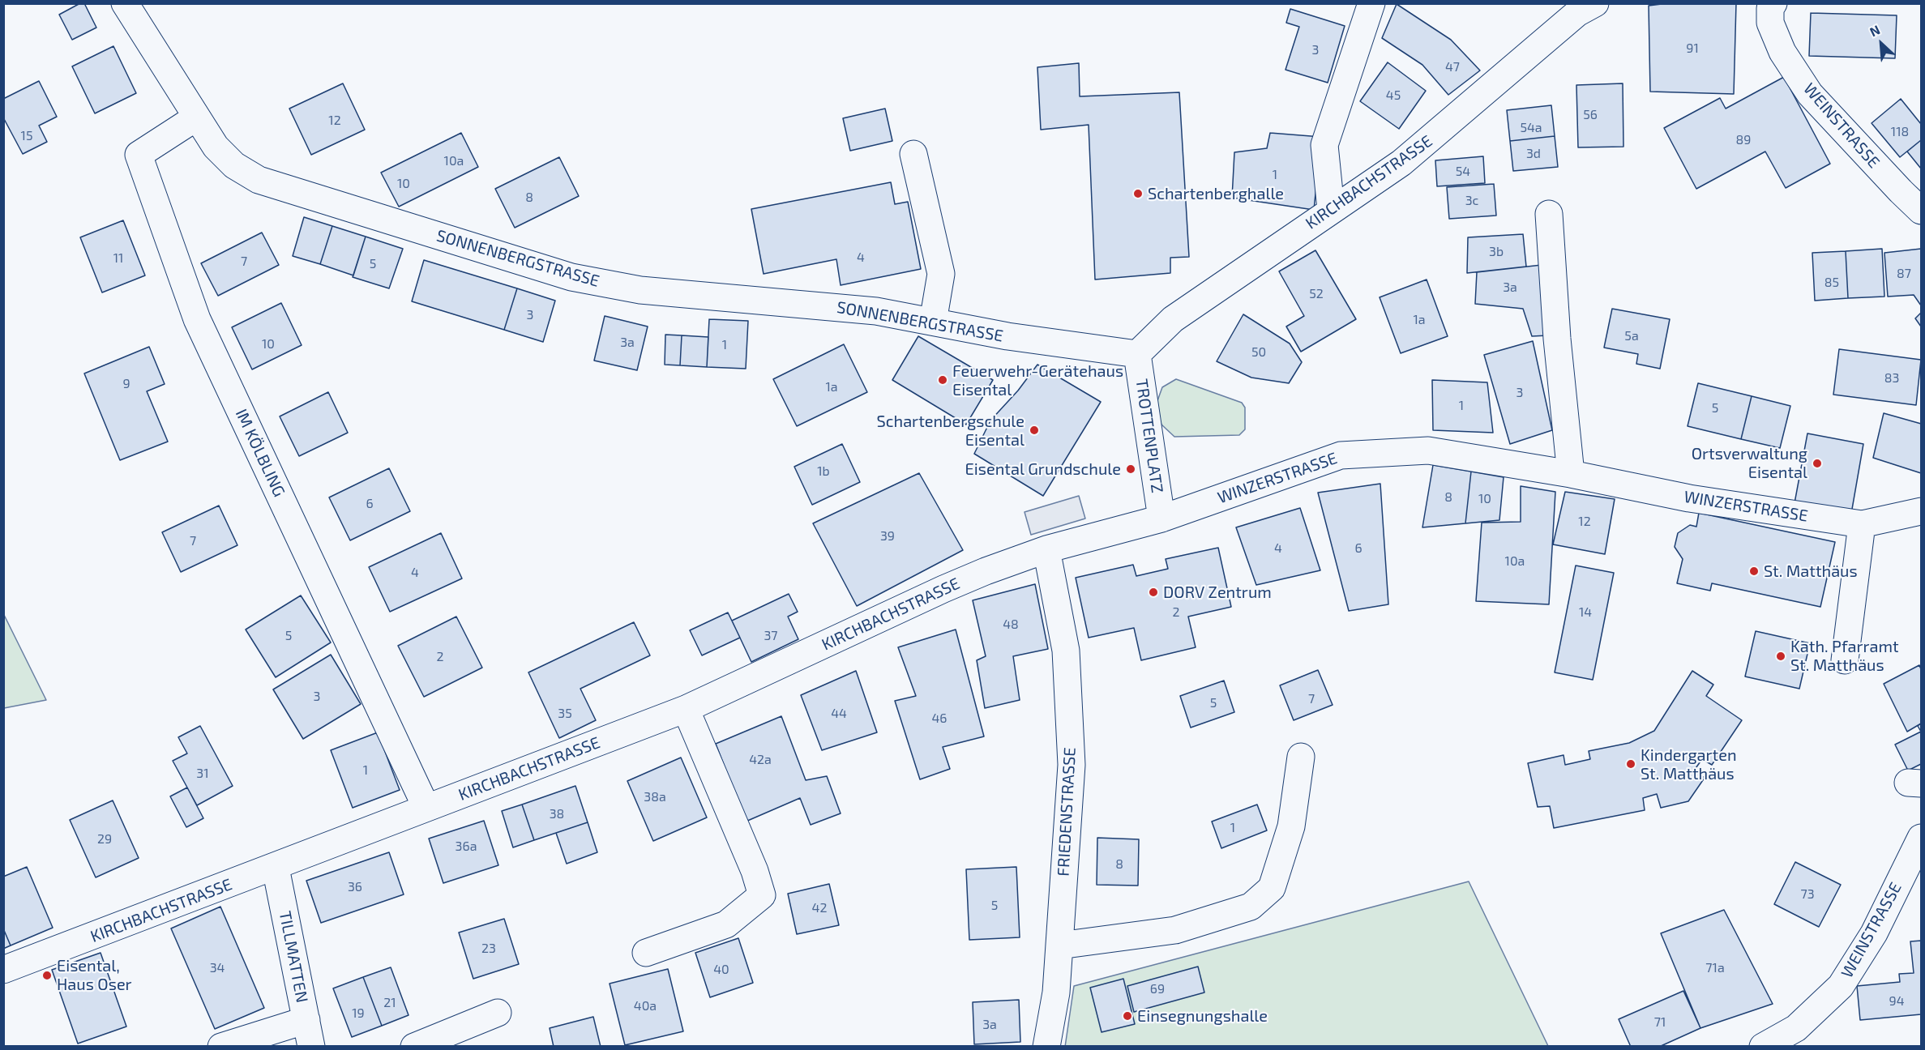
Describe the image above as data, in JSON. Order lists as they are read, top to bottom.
{
  "streets": {
    "street": [
      "WEINSTRASSE",
      "KIRCHBACHSTRASSE",
      "SONNENBERGSTRASSE",
      "TROTTENPLATZ",
      "IM KÖLBLING",
      "WINZERSTRASSE",
      "FRIEDENSTRASSE",
      "TILLMATTEN"
    ]
  },
  "crossings": [
    ["KIRCHBACHSTRASSE", "SONNENBERGSTRASSE"],
    ["KIRCHBACHSTRASSE", "TROTTENPLATZ"],
    ["KIRCHBACHSTRASSE", "IM KÖLBLING"],
    ["KIRCHBACHSTRASSE", "WINZERSTRASSE"],
    ["KIRCHBACHSTRASSE", "FRIEDENSTRASSE"],
    ["KIRCHBACHSTRASSE", "TILLMATTEN"],
    ["SONNENBERGSTRASSE", "TROTTENPLATZ"],
    ["SONNENBERGSTRASSE", "IM KÖLBLING"],
    ["TROTTENPLATZ", "WINZERSTRASSE"],
    ["WINZERSTRASSE", "FRIEDENSTRASSE"]
  ],
  "places": [
    "Schartenberghalle",
    "Feuerwehr-Gerätehaus Eisental",
    "Schartenbergschule Eisental",
    "Ortsverwaltung Eisental",
    "Eisental Grundschule",
    "St. Matthäus",
    "DORV Zentrum",
    "Kath. Pfarramt St. Matthäus",
    "Kindergarten St. Matthäus",
    "Eisental, Haus Oser",
    "Einsegnungshalle"
  ],
  "house_numbers": [
    "91",
    "3",
    "47",
    "45",
    "56",
    "12",
    "54a",
    "118",
    "15",
    "89",
    "3d",
    "10a",
    "54",
    "1",
    "10",
    "8",
    "3c",
    "3b",
    "4",
    "11",
    "7",
    "5",
    "87",
    "85",
    "3a",
    "52",
    "3",
    "1a",
    "5a",
    "3a",
    "10",
    "1",
    "50",
    "83",
    "9",
    "1a",
    "3",
    "1",
    "5",
    "1b",
    "8",
    "10",
    "6",
    "12",
    "39",
    "7",
    "4",
    "6",
    "10a",
    "4",
    "2",
    "14",
    "48",
    "5",
    "37",
    "2",
    "3",
    "7",
    "5",
    "35",
    "44",
    "46",
    "42a",
    "1",
    "31",
    "38a",
    "38",
    "1",
    "29",
    "36a",
    "8",
    "36",
    "73",
    "5",
    "42",
    "23",
    "34",
    "71a",
    "40",
    "69",
    "94",
    "21",
    "40a",
    "19",
    "71",
    "3a"
  ],
  "north": "top left"
}
